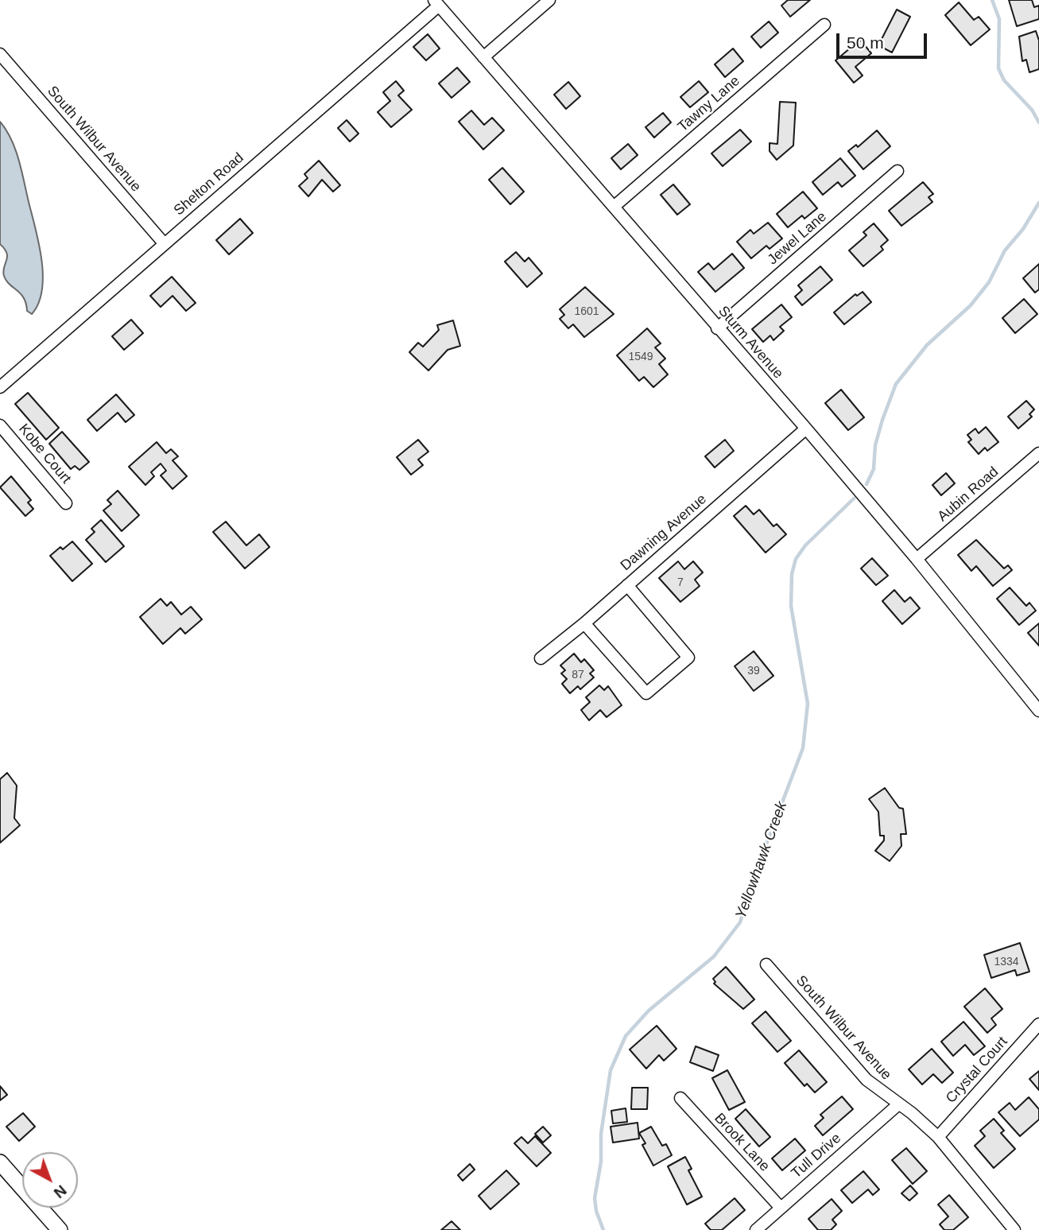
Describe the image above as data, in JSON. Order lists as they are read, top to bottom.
{
  "streets": {
    "street": [
      "Tawny Lane",
      "South Wilbur Avenue",
      "Shelton Road",
      "Jewel Lane",
      "Sturm Avenue",
      "Kobe Court",
      "Aubin Road",
      "Dawning Avenue",
      "Crystal Court",
      "Brook Lane",
      "Tull Drive"
    ]
  },
  "crossings": [
    ["Tawny Lane", "Sturm Avenue"],
    ["South Wilbur Avenue", "Shelton Road"],
    ["South Wilbur Avenue", "Crystal Court"],
    ["South Wilbur Avenue", "Tull Drive"],
    ["Shelton Road", "Sturm Avenue"],
    ["Jewel Lane", "Sturm Avenue"],
    ["Sturm Avenue", "Aubin Road"],
    ["Sturm Avenue", "Dawning Avenue"],
    ["Brook Lane", "Tull Drive"]
  ],
  "water": ["Yellowhawk Creek"],
  "house_numbers": [
    "1601",
    "1549",
    "7",
    "39",
    "87",
    "1334"
  ],
  "scale_bar": "50 m",
  "north": "bottom right"
}
